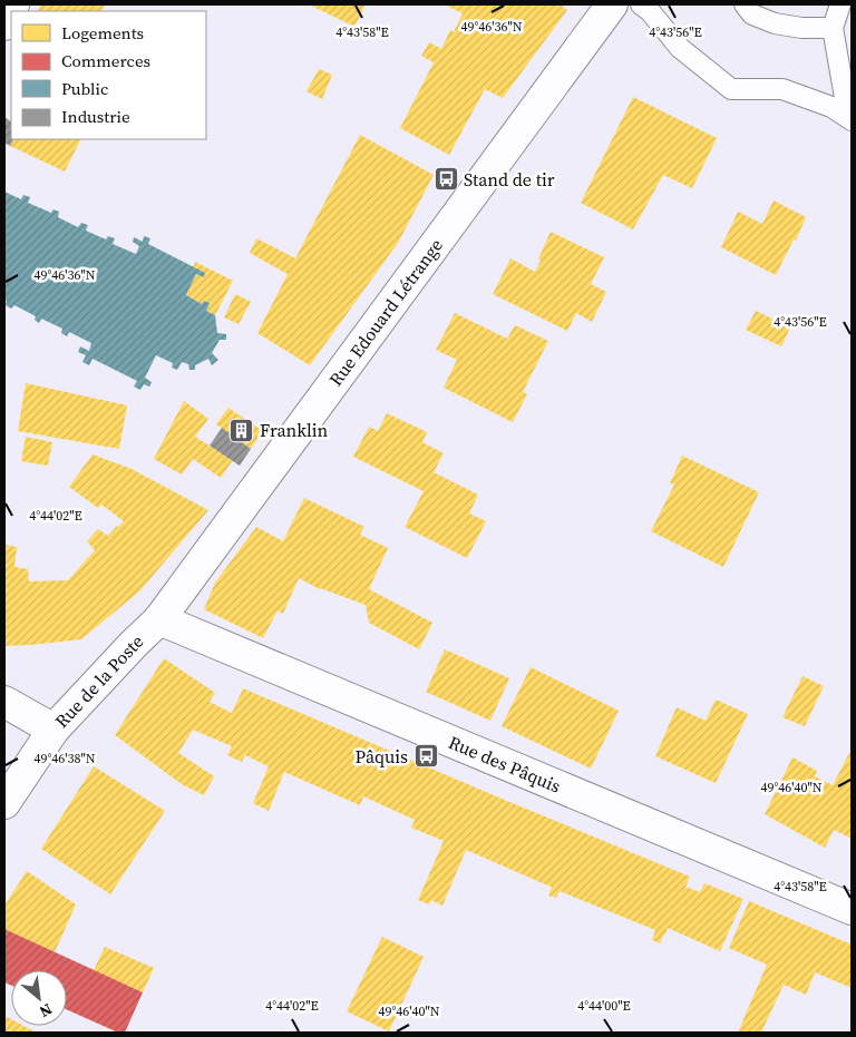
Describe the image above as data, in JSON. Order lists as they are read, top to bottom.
{
  "streets": {
    "street": ["Rue Edouard Létrange", "Rue de la Poste", "Rue des Pâquis"]
  },
  "crossings": [
    ["Rue Edouard Létrange", "Rue de la Poste"],
    ["Rue Edouard Létrange", "Rue des Pâquis"],
    ["Rue de la Poste", "Rue des Pâquis"]
  ],
  "places": {
    "bus stop": ["Stand de tir", "Pâquis"],
    "building": ["Franklin"]
  },
  "legend": [
    "Logements",
    "Commerces",
    "Public",
    "Industrie"
  ],
  "north": "bottom right",
  "coordinates": [
    "49°46'36\"N",
    "4°43'58\"E",
    "4°43'56\"E",
    "4°44'02\"E",
    "49°46'38\"N",
    "49°46'40\"N",
    "4°44'00\"E"
  ]
}
